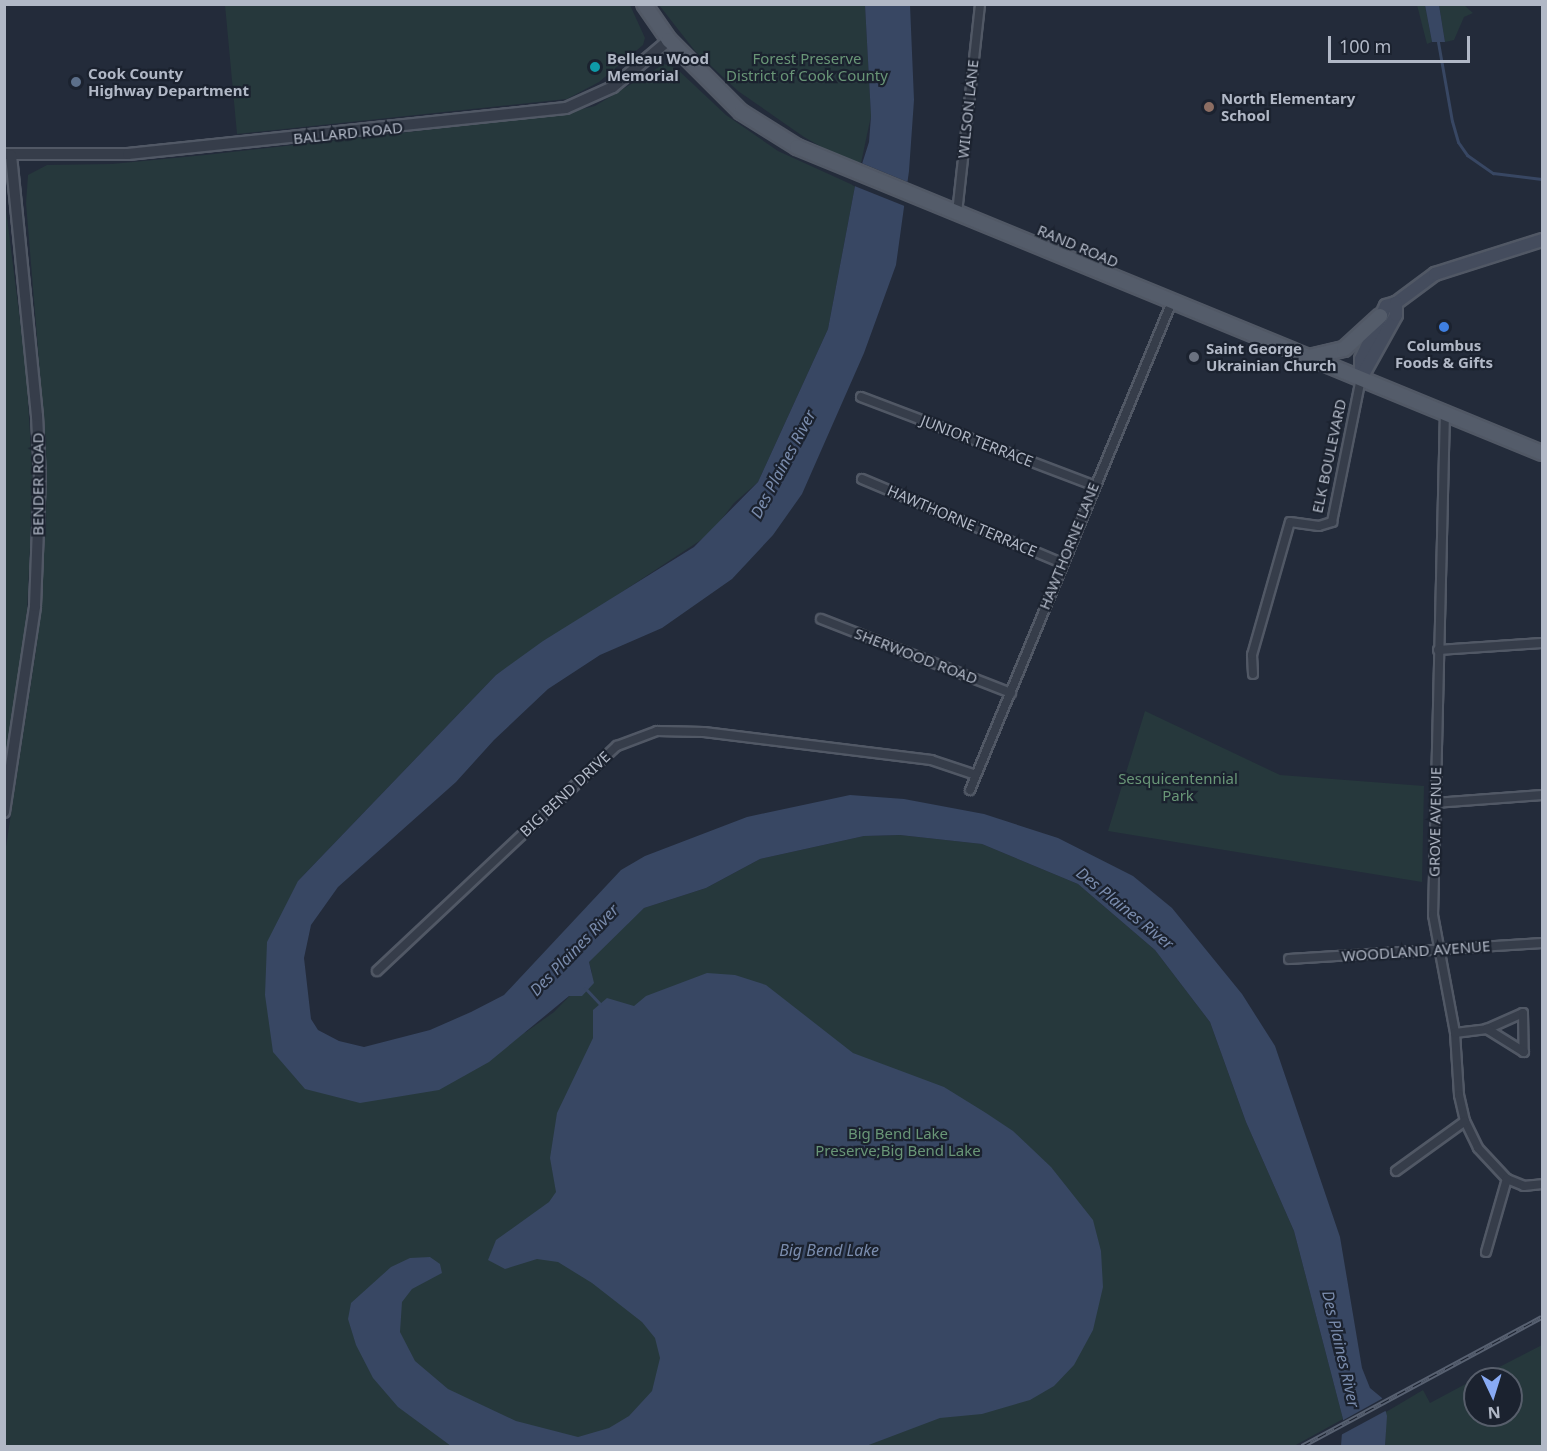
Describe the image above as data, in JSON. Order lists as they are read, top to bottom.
{
  "streets": {
    "main road": ["RAND ROAD", "ELK BOULEVARD"],
    "street": [
      "WILSON LANE",
      "BALLARD ROAD",
      "JUNIOR TERRACE",
      "BENDER ROAD",
      "HAWTHORNE TERRACE",
      "HAWTHORNE LANE",
      "SHERWOOD ROAD",
      "BIG BEND DRIVE",
      "GROVE AVENUE",
      "WOODLAND AVENUE"
    ]
  },
  "crossings": [
    ["WILSON LANE", "RAND ROAD"],
    ["BALLARD ROAD", "RAND ROAD"],
    ["BALLARD ROAD", "BENDER ROAD"],
    ["RAND ROAD", "ELK BOULEVARD"],
    ["RAND ROAD", "HAWTHORNE LANE"],
    ["RAND ROAD", "GROVE AVENUE"],
    ["JUNIOR TERRACE", "HAWTHORNE LANE"],
    ["HAWTHORNE TERRACE", "HAWTHORNE LANE"],
    ["HAWTHORNE LANE", "SHERWOOD ROAD"],
    ["HAWTHORNE LANE", "BIG BEND DRIVE"],
    ["GROVE AVENUE", "WOODLAND AVENUE"]
  ],
  "water": ["Des Plaines River", "Big Bend Lake"],
  "parks": ["Forest Preserve District of Cook County", "Sesquicentennial Park", "Big Bend Lake Preserve;Big Bend Lake"],
  "places": [
    "Belleau Wood Memorial",
    "Cook County Highway Department",
    "North Elementary School",
    "Columbus Foods & Gifts",
    "Saint George Ukrainian Church"
  ],
  "scale_bar": "100 m",
  "north": "bottom"
}
